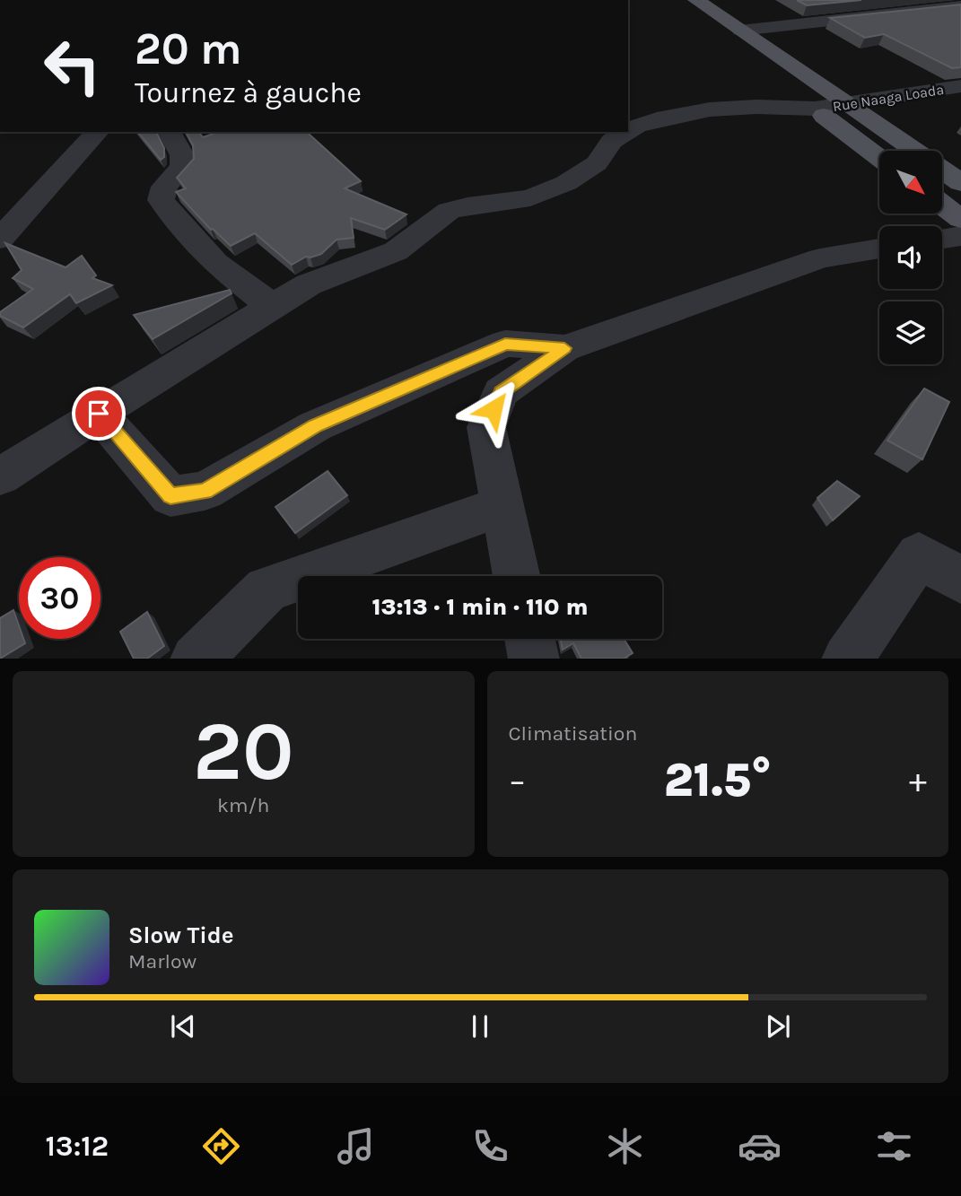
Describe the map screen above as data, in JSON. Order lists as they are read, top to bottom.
{
  "streets": {
    "street": ["Rue Naaga Loada"]
  },
  "north": "bottom right",
  "page": {
    "turn": ["20 m", "Tournez à gauche"],
    "limit": "30",
    "trip": "13:13 · 1 min · 110 m",
    "tile": [
      ["20", "km/h"],
      "Climatisation"
    ],
    "heat": ["−", "21.5°", "+"],
    "song": ["Slow Tide", "Marlow"],
    "tabs": "13:12"
  }
}
